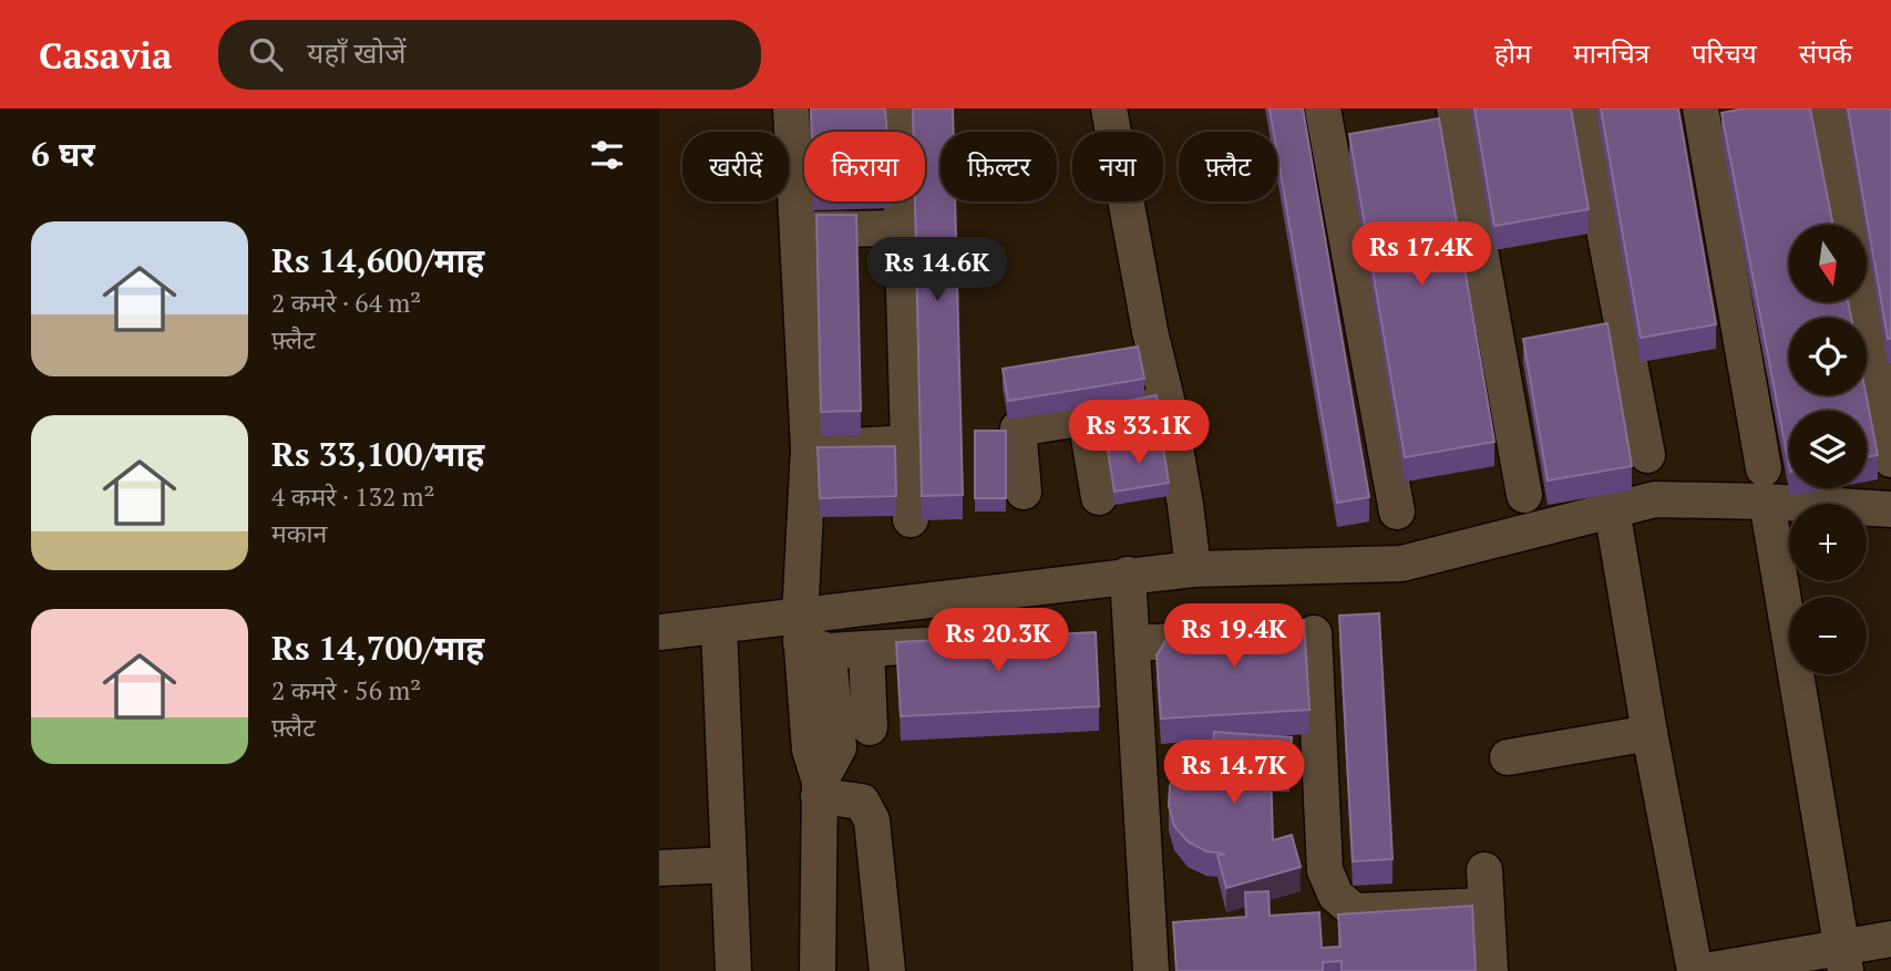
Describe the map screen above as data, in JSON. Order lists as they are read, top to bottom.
{
  "north": "bottom",
  "page": {
    "header": "Casavia",
    "search": "यहाँ खोजें",
    "nav": [
      "होम",
      "मानचित्र",
      "परिचय",
      "संपर्क"
    ],
    "heading": "6 घर",
    "chip": [
      "खरीदें",
      "किराया",
      "फ़िल्टर",
      "नया",
      "फ़्लैट"
    ],
    "list": [
      {
        "name": "Rs 14,600/माह",
        "note": "2 कमरे · 64 m² · फ़्लैट"
      },
      {
        "name": "Rs 33,100/माह",
        "note": "4 कमरे · 132 m² · मकान"
      },
      {
        "name": "Rs 14,700/माह",
        "note": "2 कमरे · 56 m² · फ़्लैट"
      }
    ],
    "price": [
      "Rs 17.4K",
      "Rs 14.6K",
      "Rs 33.1K",
      "Rs 19.4K",
      "Rs 20.3K",
      "Rs 14.7K"
    ],
    "map_buttons": ["+", "−"]
  }
}
